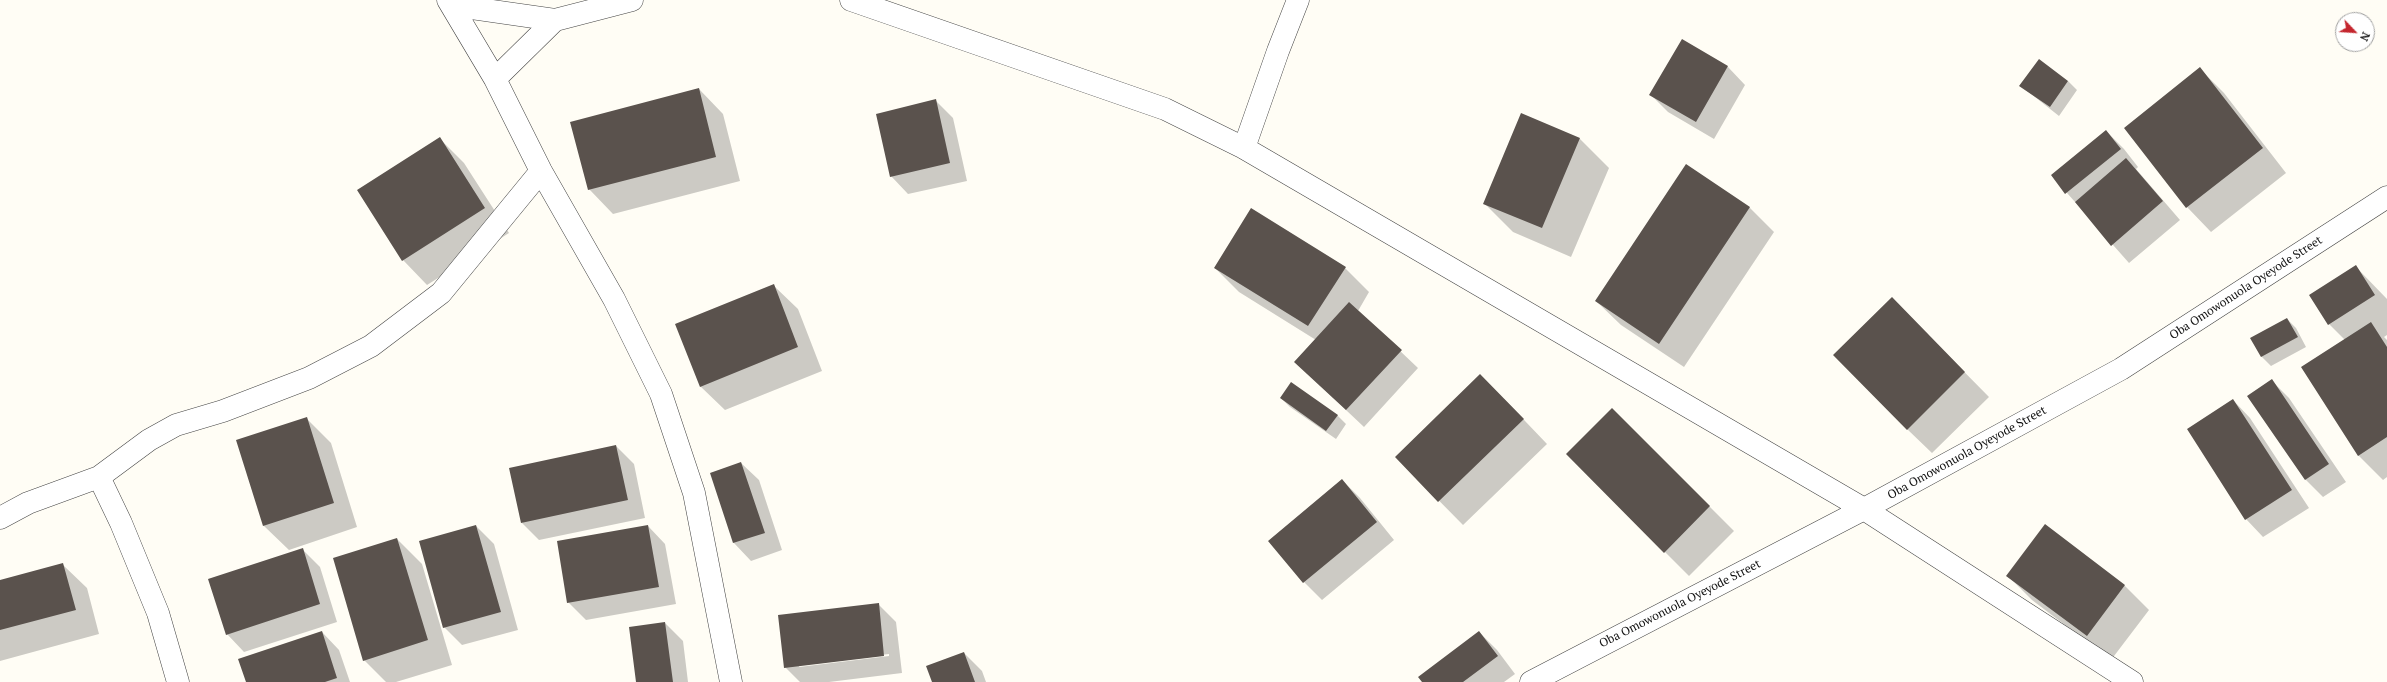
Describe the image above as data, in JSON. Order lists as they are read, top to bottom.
{
  "streets": {
    "street": ["Oba Omowonuola Oyeyode Street"]
  },
  "north": "bottom right"
}
